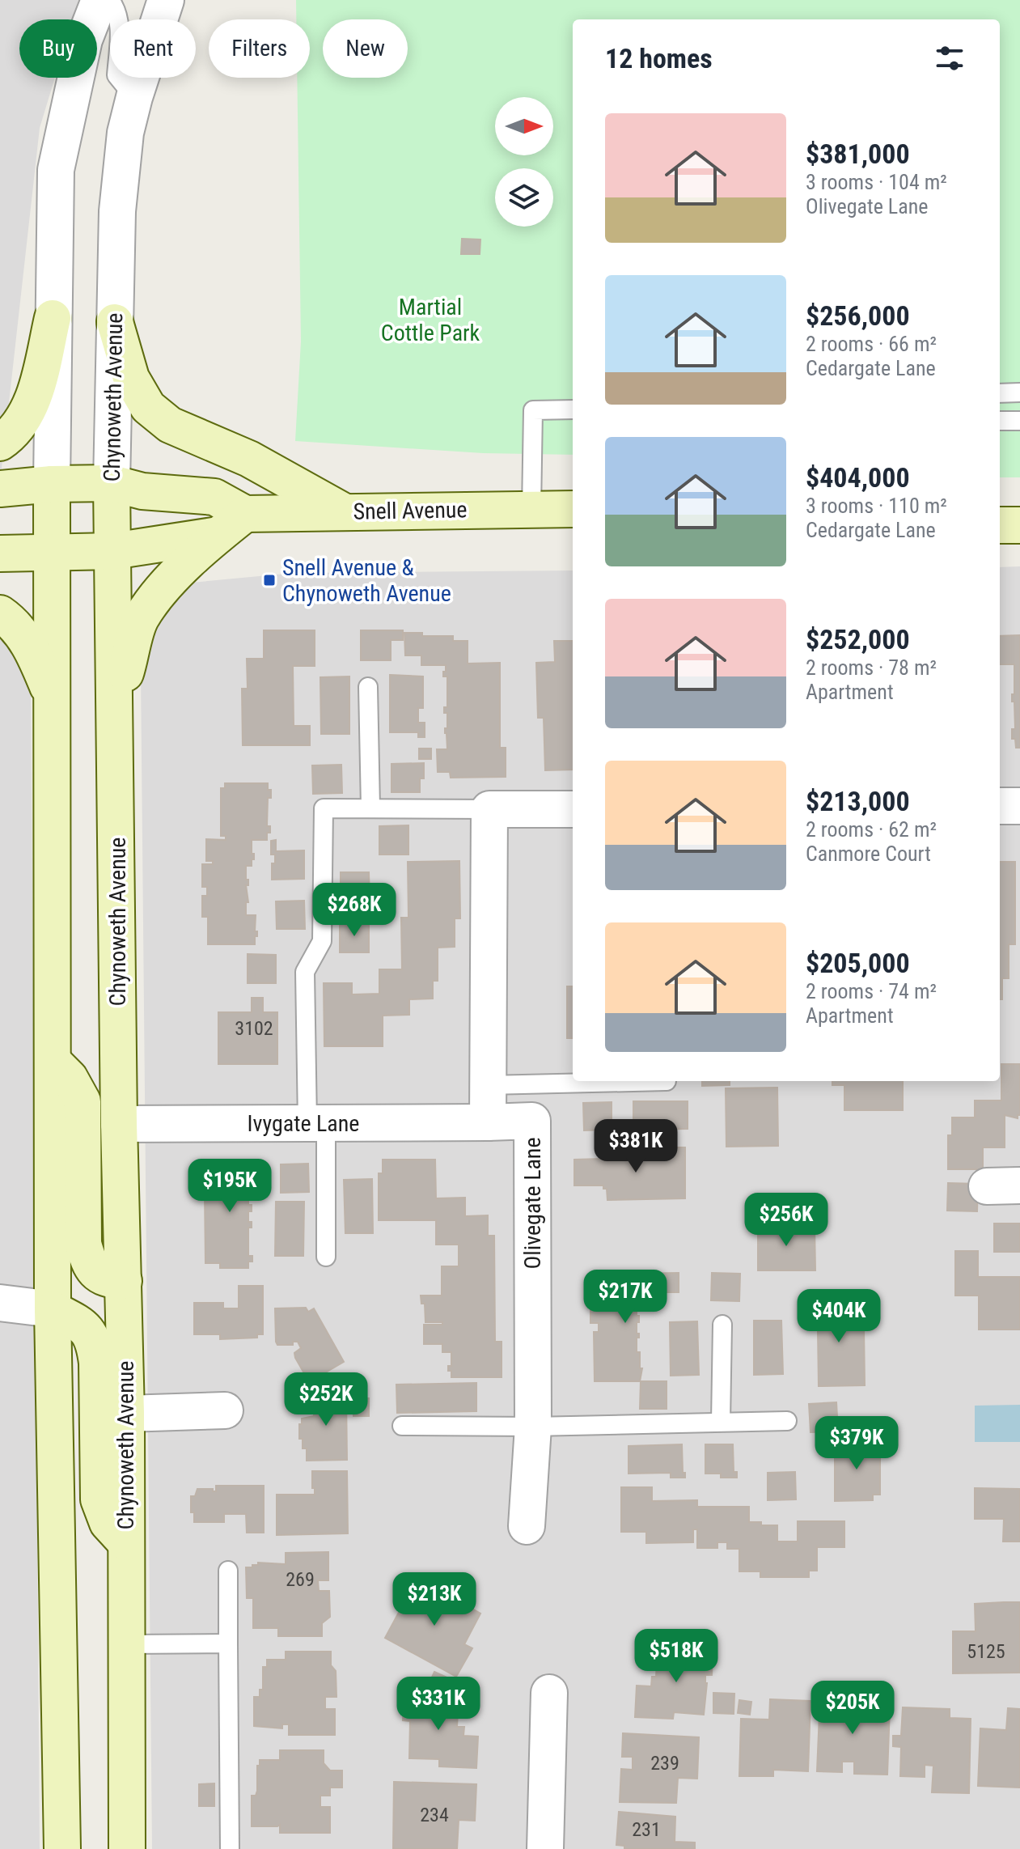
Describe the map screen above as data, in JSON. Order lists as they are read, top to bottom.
{
  "streets": {
    "street": [
      "Chynoweth Avenue",
      "Snell Avenue",
      "Ivygate Lane",
      "Olivegate Lane"
    ]
  },
  "crossings": [
    ["Chynoweth Avenue", "Snell Avenue"],
    ["Chynoweth Avenue", "Ivygate Lane"],
    ["Ivygate Lane", "Olivegate Lane"]
  ],
  "parks": ["Martial Cottle Park"],
  "places": {
    "transit": ["Snell Avenue & Chynoweth Avenue"]
  },
  "house_numbers": [
    "3102",
    "269",
    "5125",
    "239",
    "234",
    "231"
  ],
  "north": "right",
  "page": {
    "chip": [
      "Buy",
      "Rent",
      "Filters",
      "New"
    ],
    "heading": "12 homes",
    "list": [
      {
        "name": "$381,000",
        "note": "3 rooms · 104 m² · Olivegate Lane"
      },
      {
        "name": "$256,000",
        "note": "2 rooms · 66 m² · Cedargate Lane"
      },
      {
        "name": "$404,000",
        "note": "3 rooms · 110 m² · Cedargate Lane"
      },
      {
        "name": "$252,000",
        "note": "2 rooms · 78 m² · Apartment"
      },
      {
        "name": "$213,000",
        "note": "2 rooms · 62 m² · Canmore Court"
      },
      {
        "name": "$205,000",
        "note": "2 rooms · 74 m² · Apartment"
      }
    ],
    "price": [
      "$268K",
      "$381K",
      "$195K",
      "$256K",
      "$217K",
      "$404K",
      "$252K",
      "$379K",
      "$213K",
      "$518K",
      "$331K",
      "$205K"
    ]
  }
}
